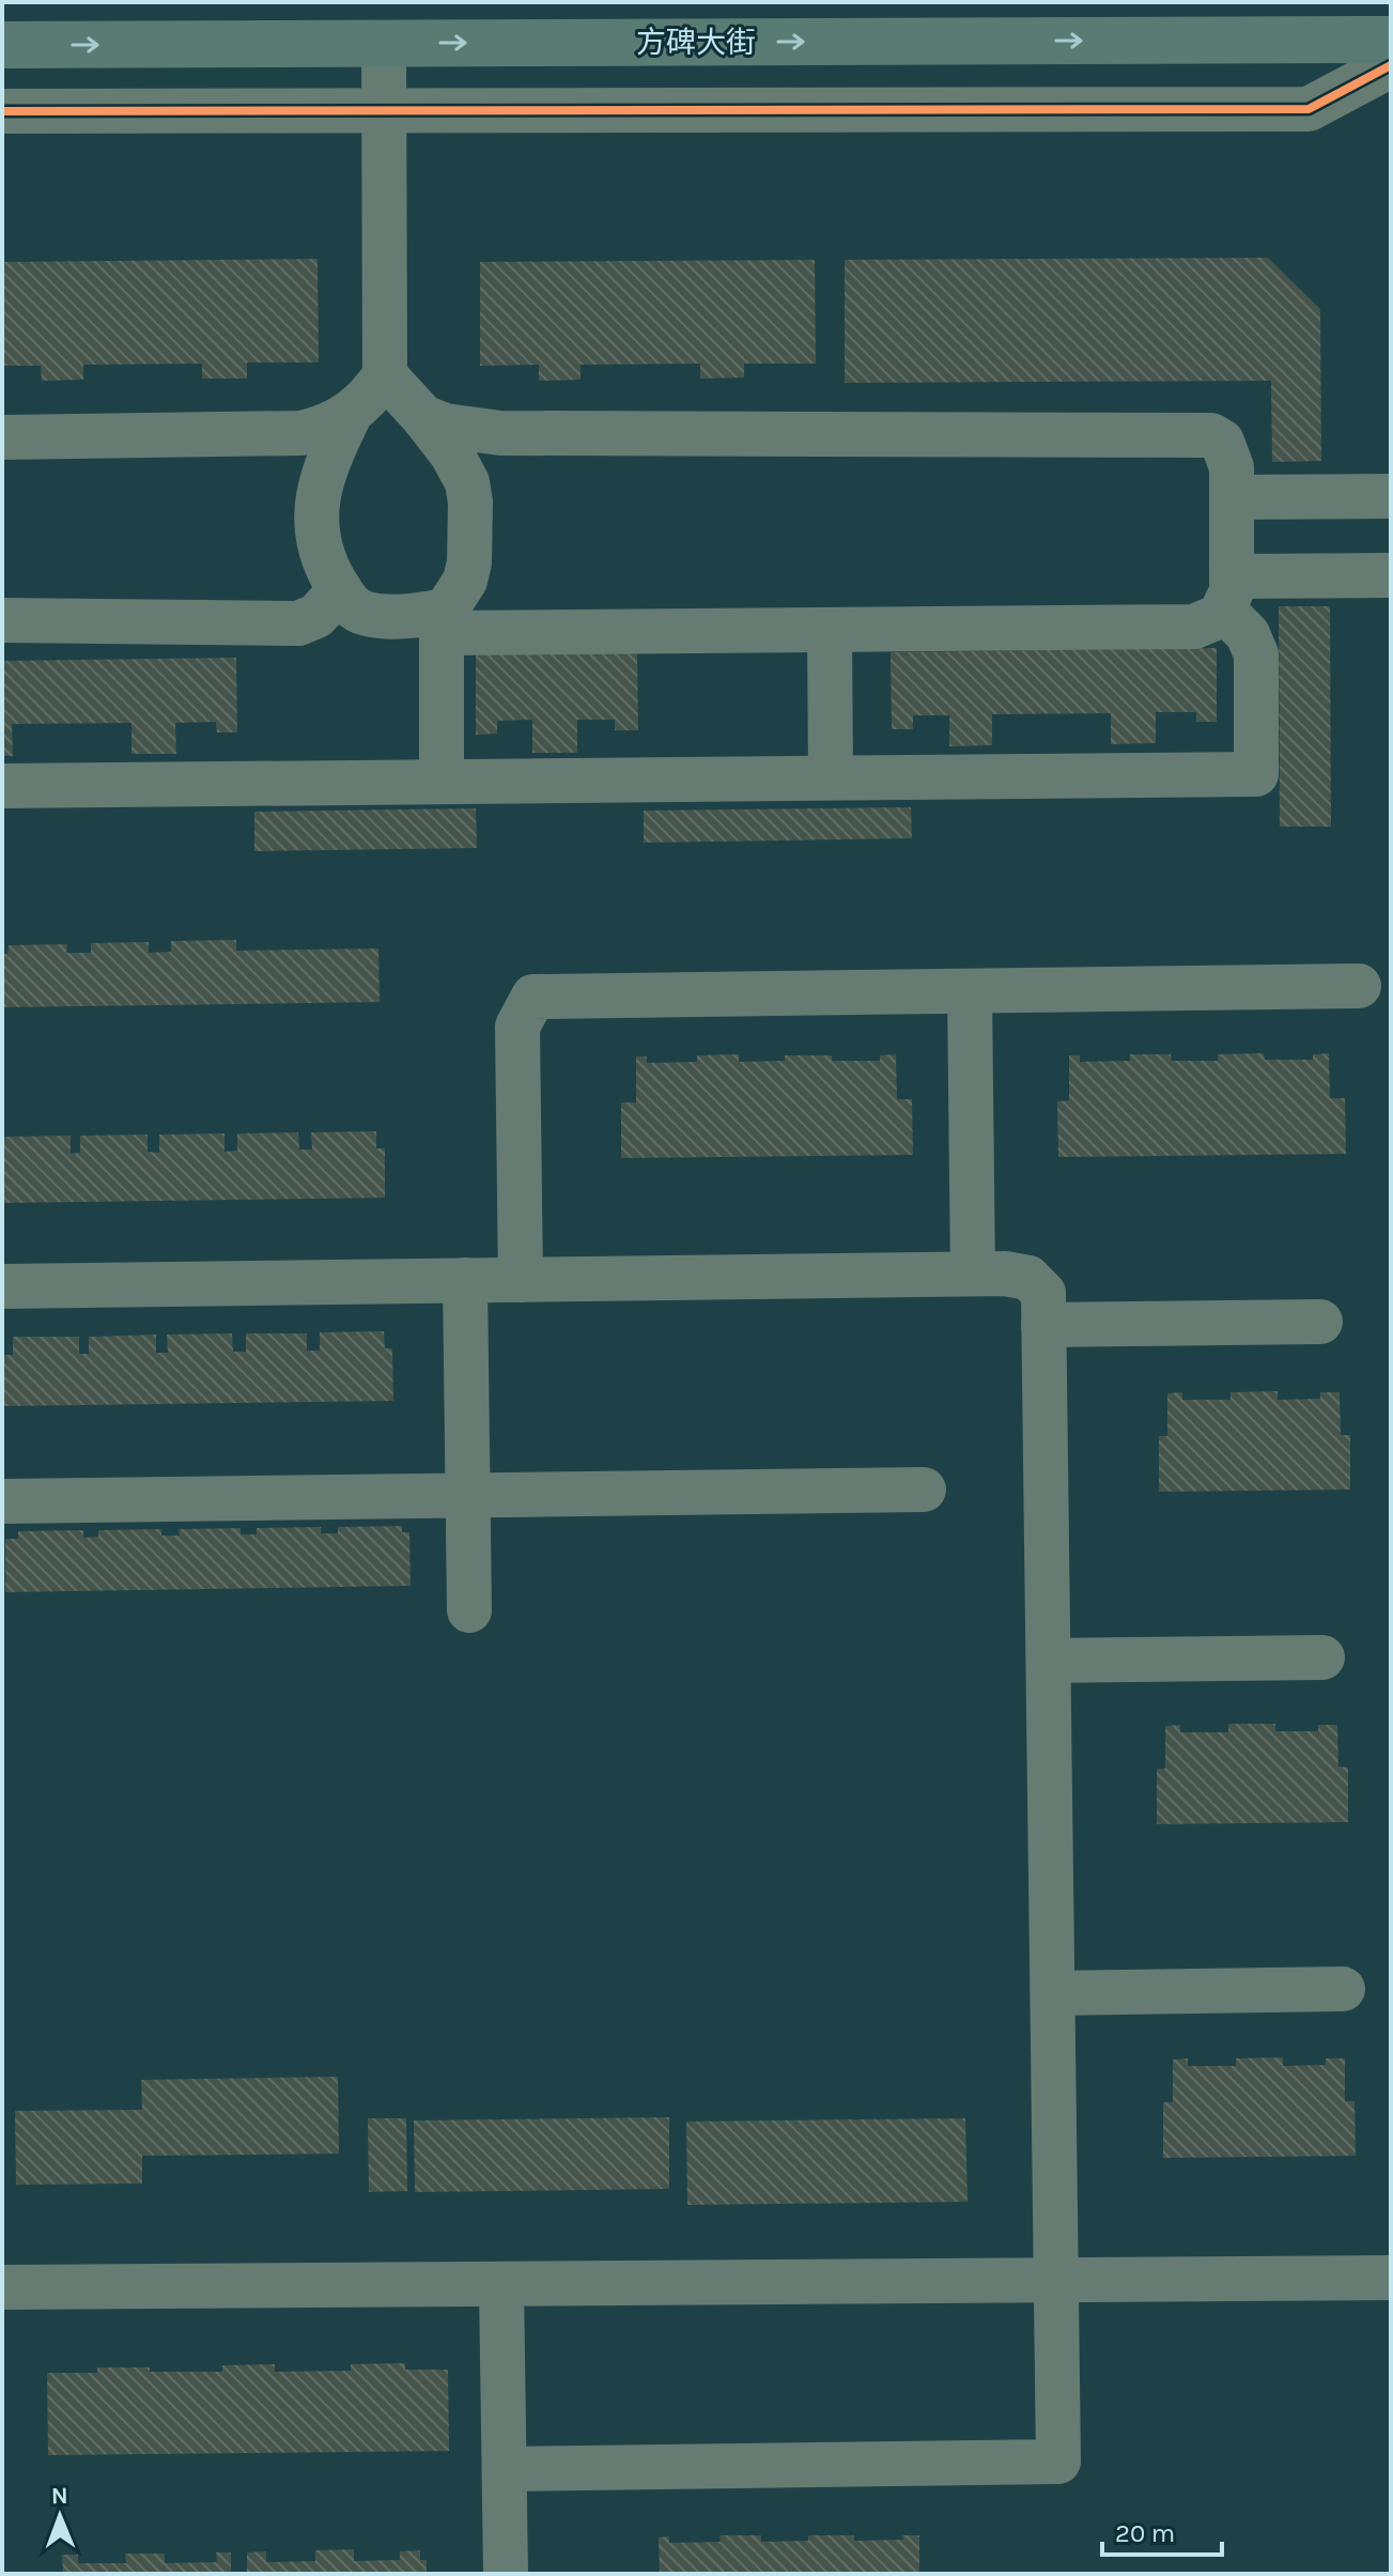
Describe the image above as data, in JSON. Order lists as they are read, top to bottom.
{
  "streets": {
    "main road": ["方碑大街"]
  },
  "one_way": ["方碑大街"],
  "scale_bar": "20 m",
  "north": "top"
}
